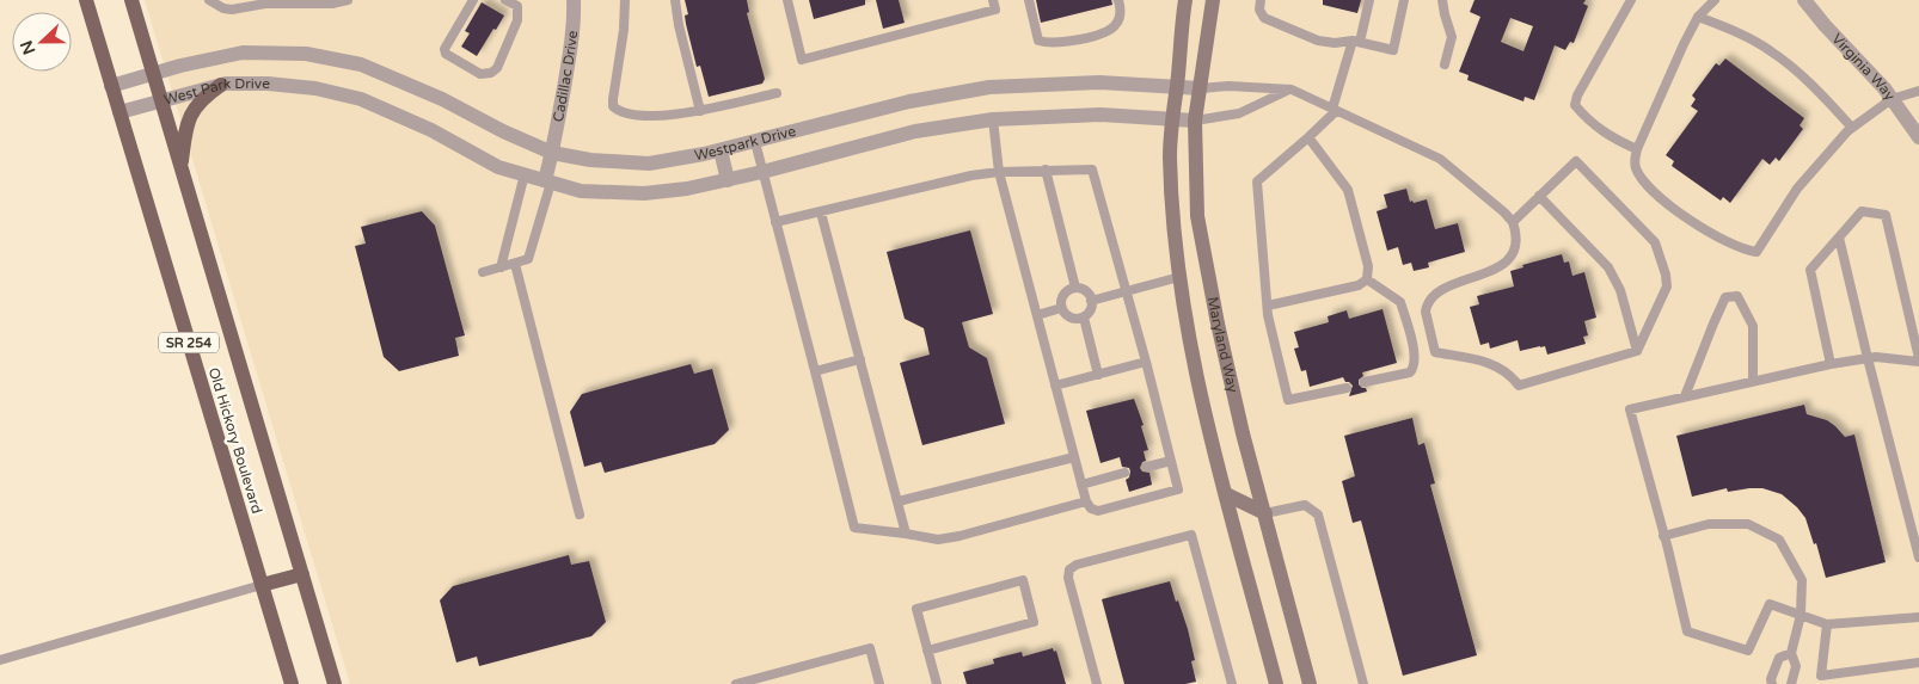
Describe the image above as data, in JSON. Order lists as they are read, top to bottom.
{
  "streets": {
    "main road": ["SR 254", "Maryland Way", "Old Hickory Boulevard"],
    "street": [
      "Virginia Way",
      "Cadillac Drive",
      "West Park Drive",
      "Westpark Drive"
    ]
  },
  "crossings": [
    ["Cadillac Drive", "Westpark Drive"],
    ["West Park Drive", "Westpark Drive"],
    ["West Park Drive", "Old Hickory Boulevard"],
    ["Westpark Drive", "Maryland Way"]
  ],
  "north": "left"
}
